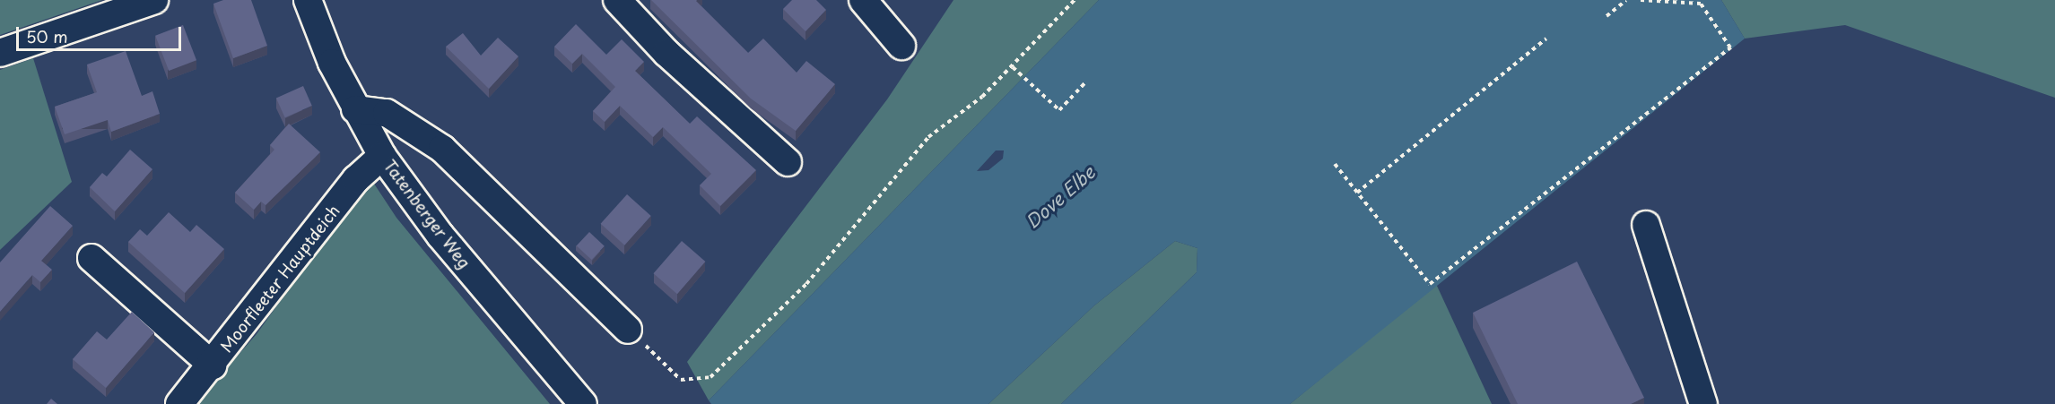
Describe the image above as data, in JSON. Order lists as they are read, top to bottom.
{
  "streets": {
    "street": ["Tatenberger Weg", "Moorfleeter Hauptdeich"]
  },
  "crossings": [
    ["Tatenberger Weg", "Moorfleeter Hauptdeich"]
  ],
  "water": ["Dove Elbe"],
  "scale_bar": "50 m"
}
